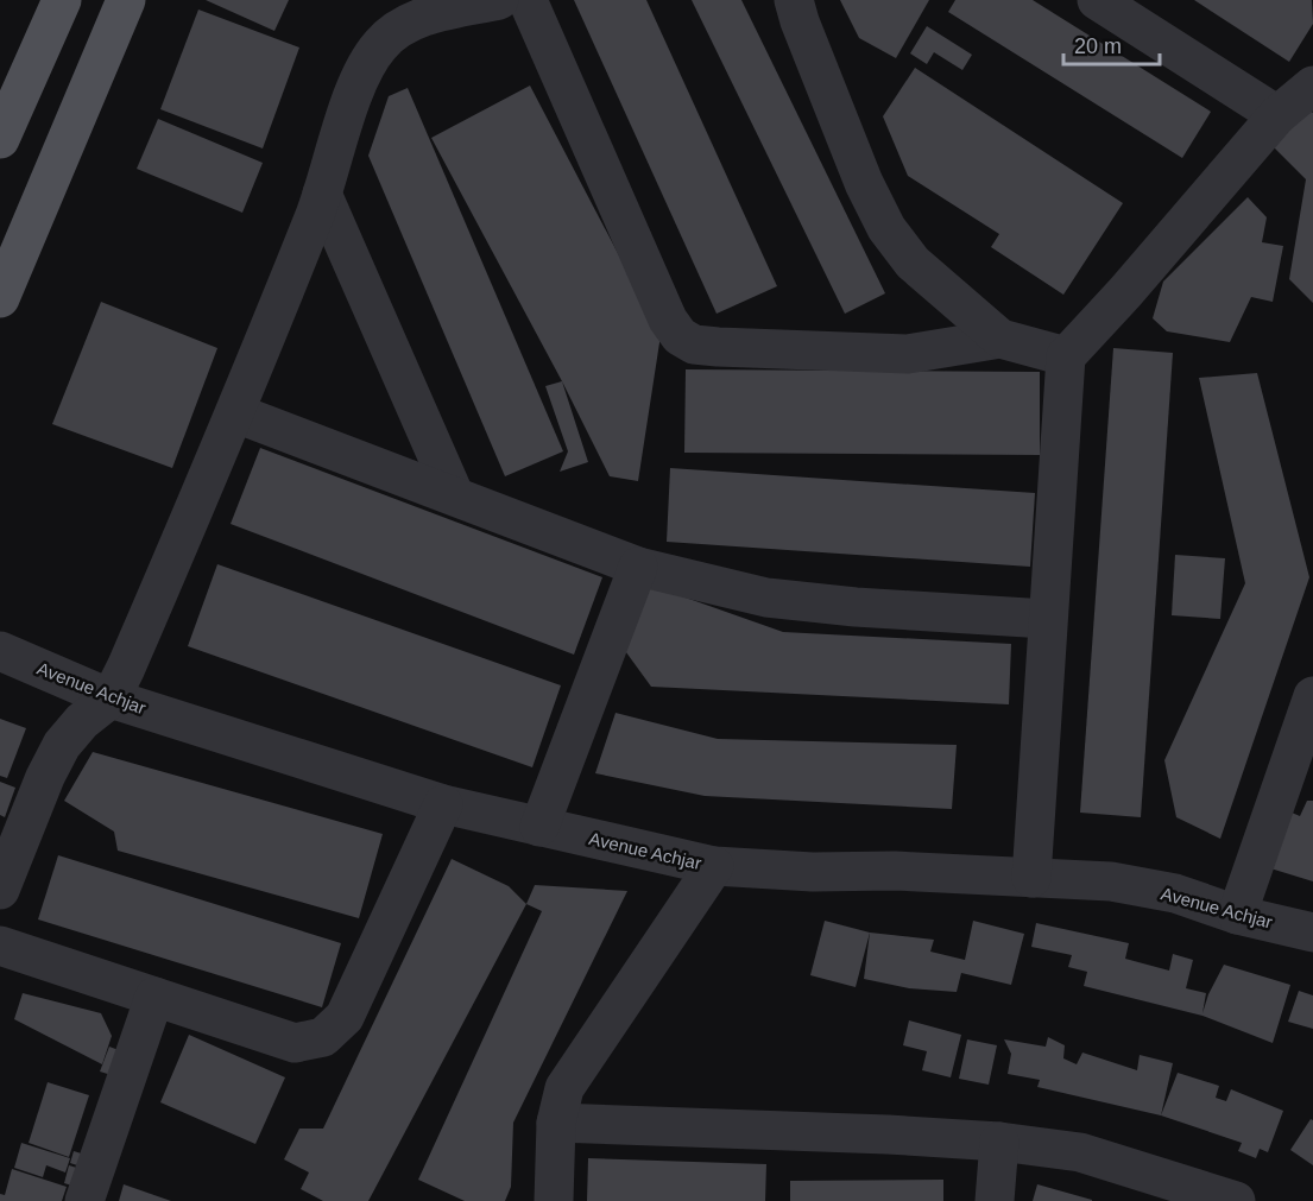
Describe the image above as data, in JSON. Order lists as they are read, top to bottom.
{
  "streets": {
    "street": ["Avenue Achjar"]
  },
  "scale_bar": "20 m"
}
